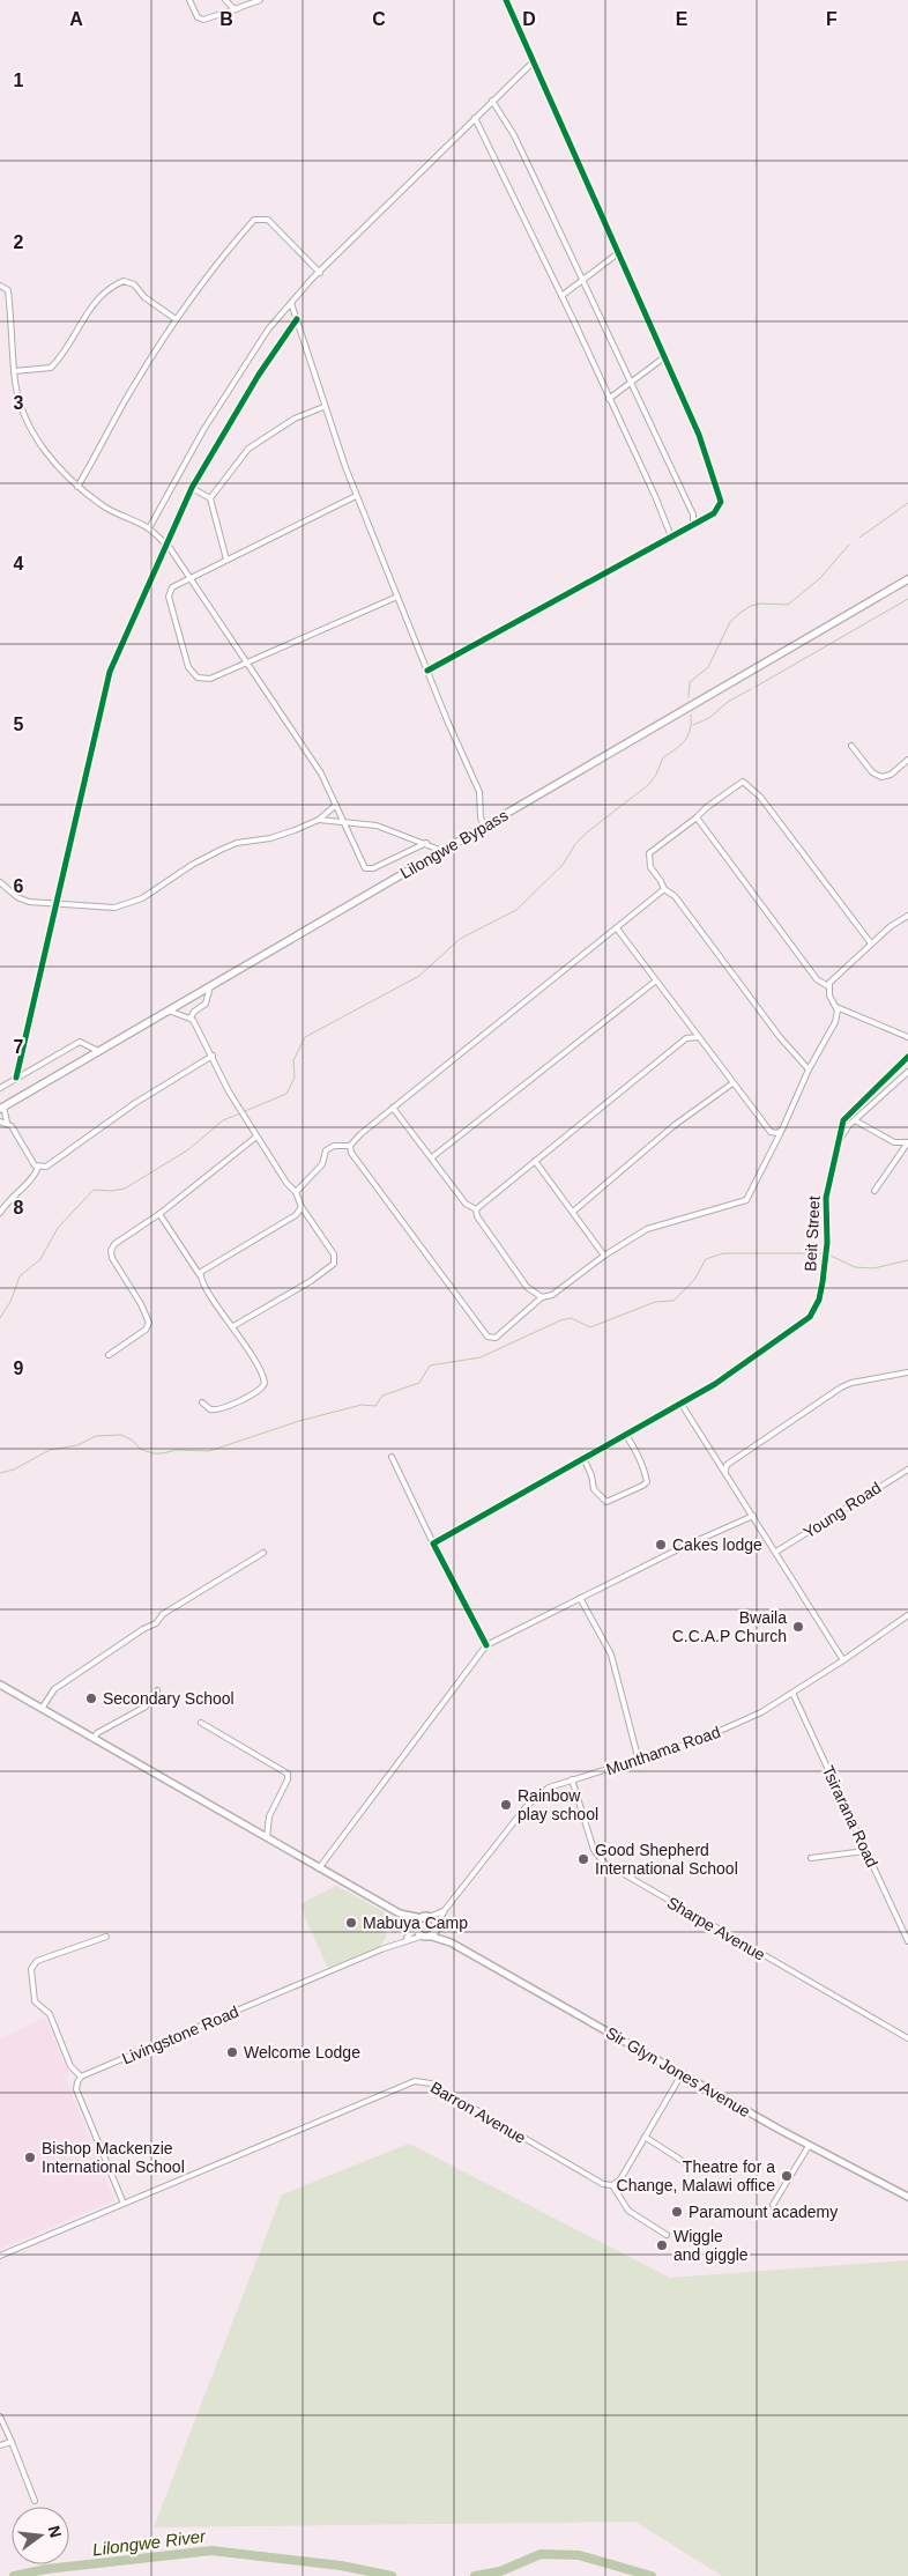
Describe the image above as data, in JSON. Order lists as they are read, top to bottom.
{
  "streets": {
    "main road": ["Lilongwe Bypass", "Sir Glyn Jones Avenue"],
    "street": [
      "Beit Street",
      "Young Road",
      "Munthama Road",
      "Tsirarana Road",
      "Sharpe Avenue",
      "Livingstone Road",
      "Barron Avenue"
    ]
  },
  "crossings": [
    ["Munthama Road", "Tsirarana Road"],
    ["Munthama Road", "Sharpe Avenue"],
    ["Munthama Road", "Livingstone Road"]
  ],
  "water": ["Lilongwe River"],
  "places": [
    "Cakes lodge",
    "Bwaila C.C.A.P Church",
    "Secondary School",
    "Rainbow play school",
    "Good Shepherd International School",
    "Mabuya Camp",
    "Welcome Lodge",
    "Bishop Mackenzie International School",
    "Theatre for a Change, Malawi office",
    "Paramount academy",
    "Wiggle and giggle"
  ],
  "north": "right",
  "grid": {
    "columns": [
      "A",
      "B",
      "C",
      "D",
      "E",
      "F"
    ],
    "rows": [
      "1",
      "2",
      "3",
      "4",
      "5",
      "6",
      "7",
      "8",
      "9"
    ]
  }
}
